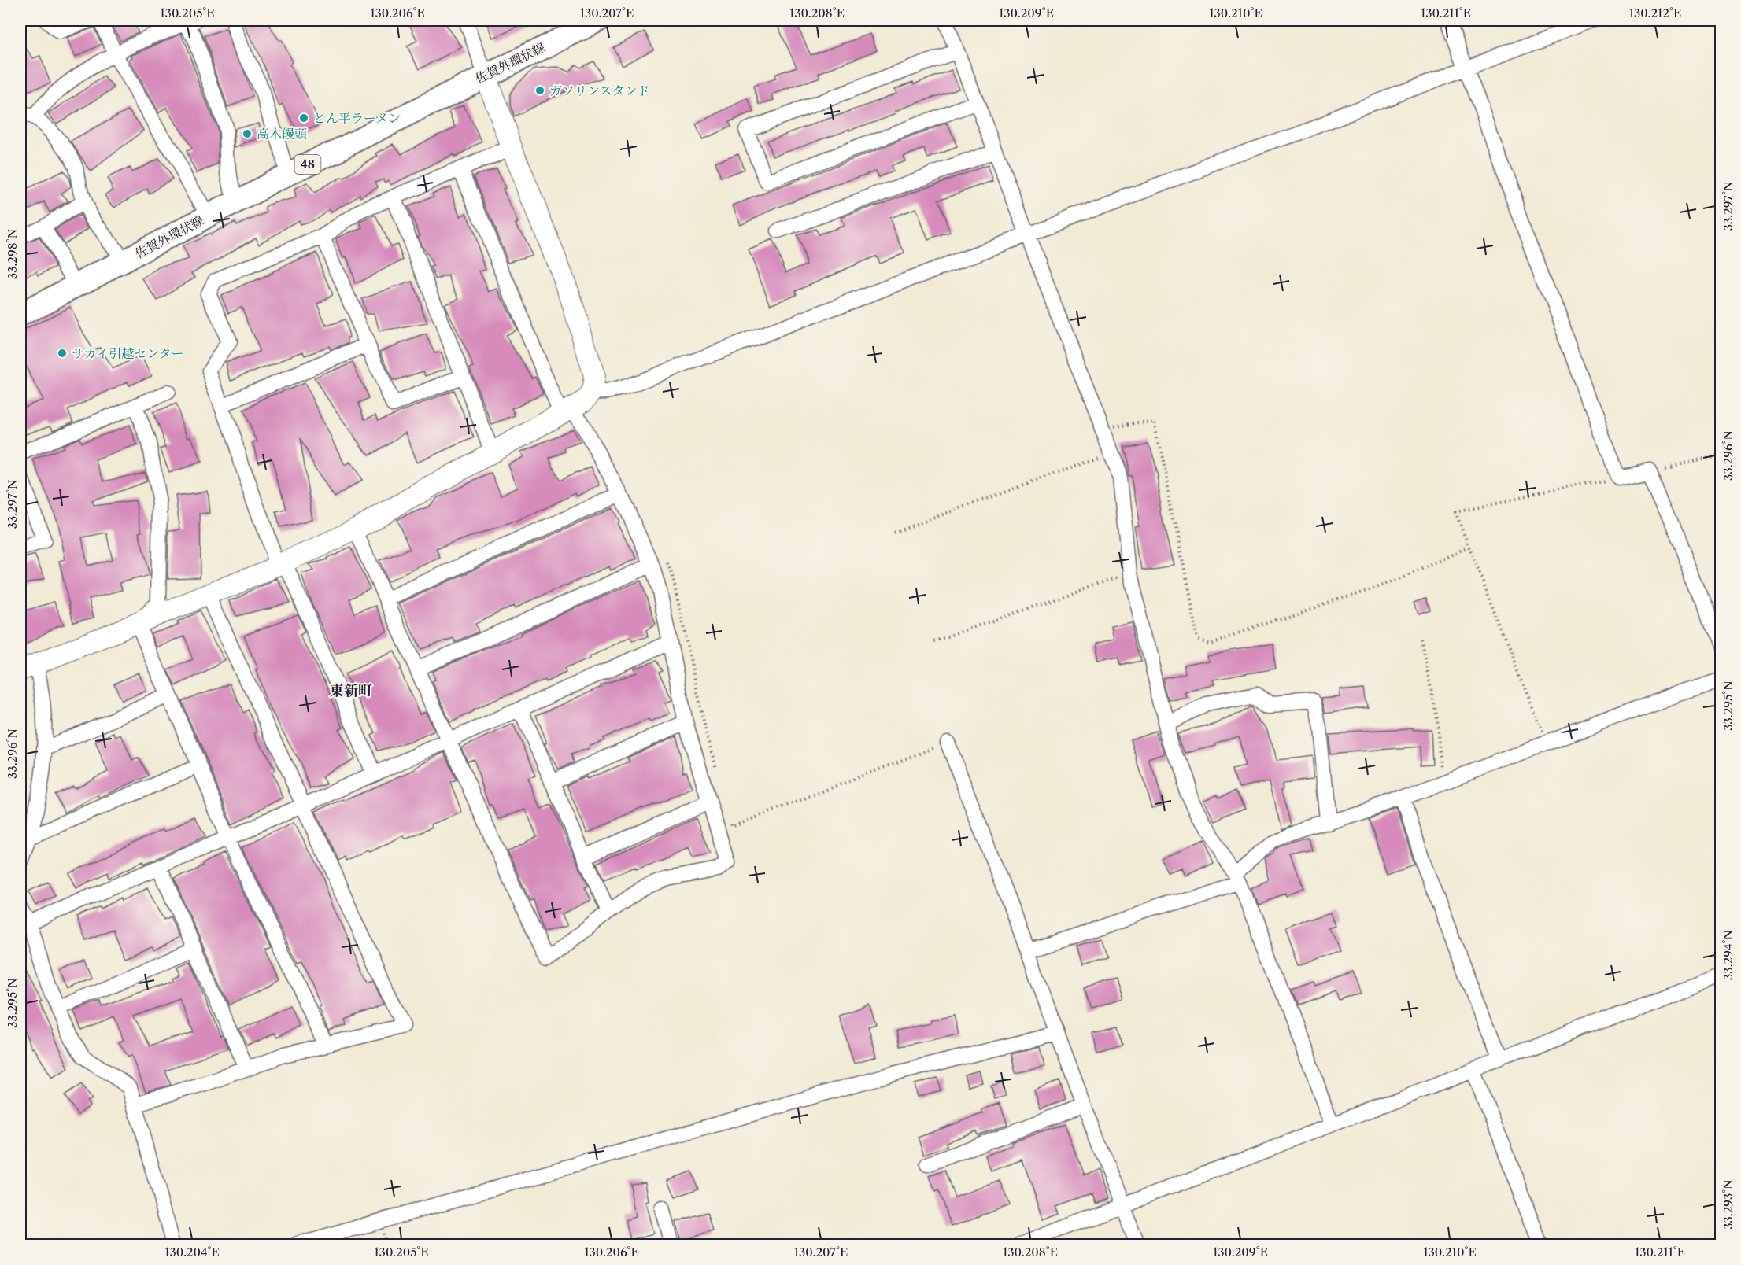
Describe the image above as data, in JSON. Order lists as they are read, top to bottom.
{
  "streets": {
    "main road": ["佐賀外環状線", "48"]
  },
  "districts": ["東新町"],
  "places": [
    "ガソリンスタンド",
    "とん平ラーメン",
    "高木饅頭",
    "サカイ引越センター"
  ],
  "coordinates": [
    "130.205°E",
    "130.206°E",
    "130.207°E",
    "130.208°E",
    "130.209°E",
    "130.210°E",
    "130.211°E",
    "130.212°E",
    "33.297°N",
    "33.298°N",
    "33.296°N",
    "33.295°N",
    "33.294°N",
    "33.293°N",
    "130.204°E"
  ]
}
